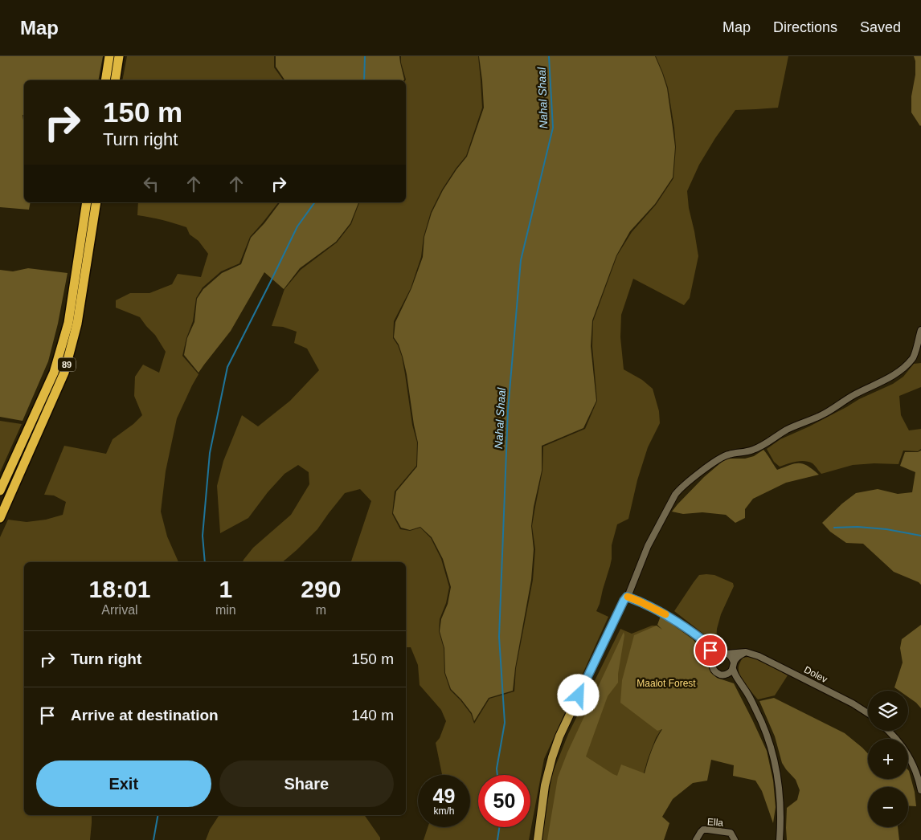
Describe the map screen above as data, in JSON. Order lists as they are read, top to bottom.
{
  "streets": {
    "highway": ["89"],
    "street": ["Dolev", "Ella"]
  },
  "water": ["Nahal Shaal"],
  "parks": ["Maalot Forest"],
  "page": {
    "header": "Map",
    "nav": ["Map", "Directions", "Saved"],
    "turn": ["150 m", "Turn right"],
    "eta": [
      "18:01",
      "Arrival",
      "1",
      "min",
      "290",
      "m"
    ],
    "list": [
      {
        "name": "Turn right",
        "value": "150 m"
      },
      {
        "name": "Arrive at destination",
        "value": "140 m"
      }
    ],
    "map_buttons": ["+", "−"],
    "buttons": ["Exit", "Share"],
    "speed": "49 km/h",
    "limit": "50"
  }
}
